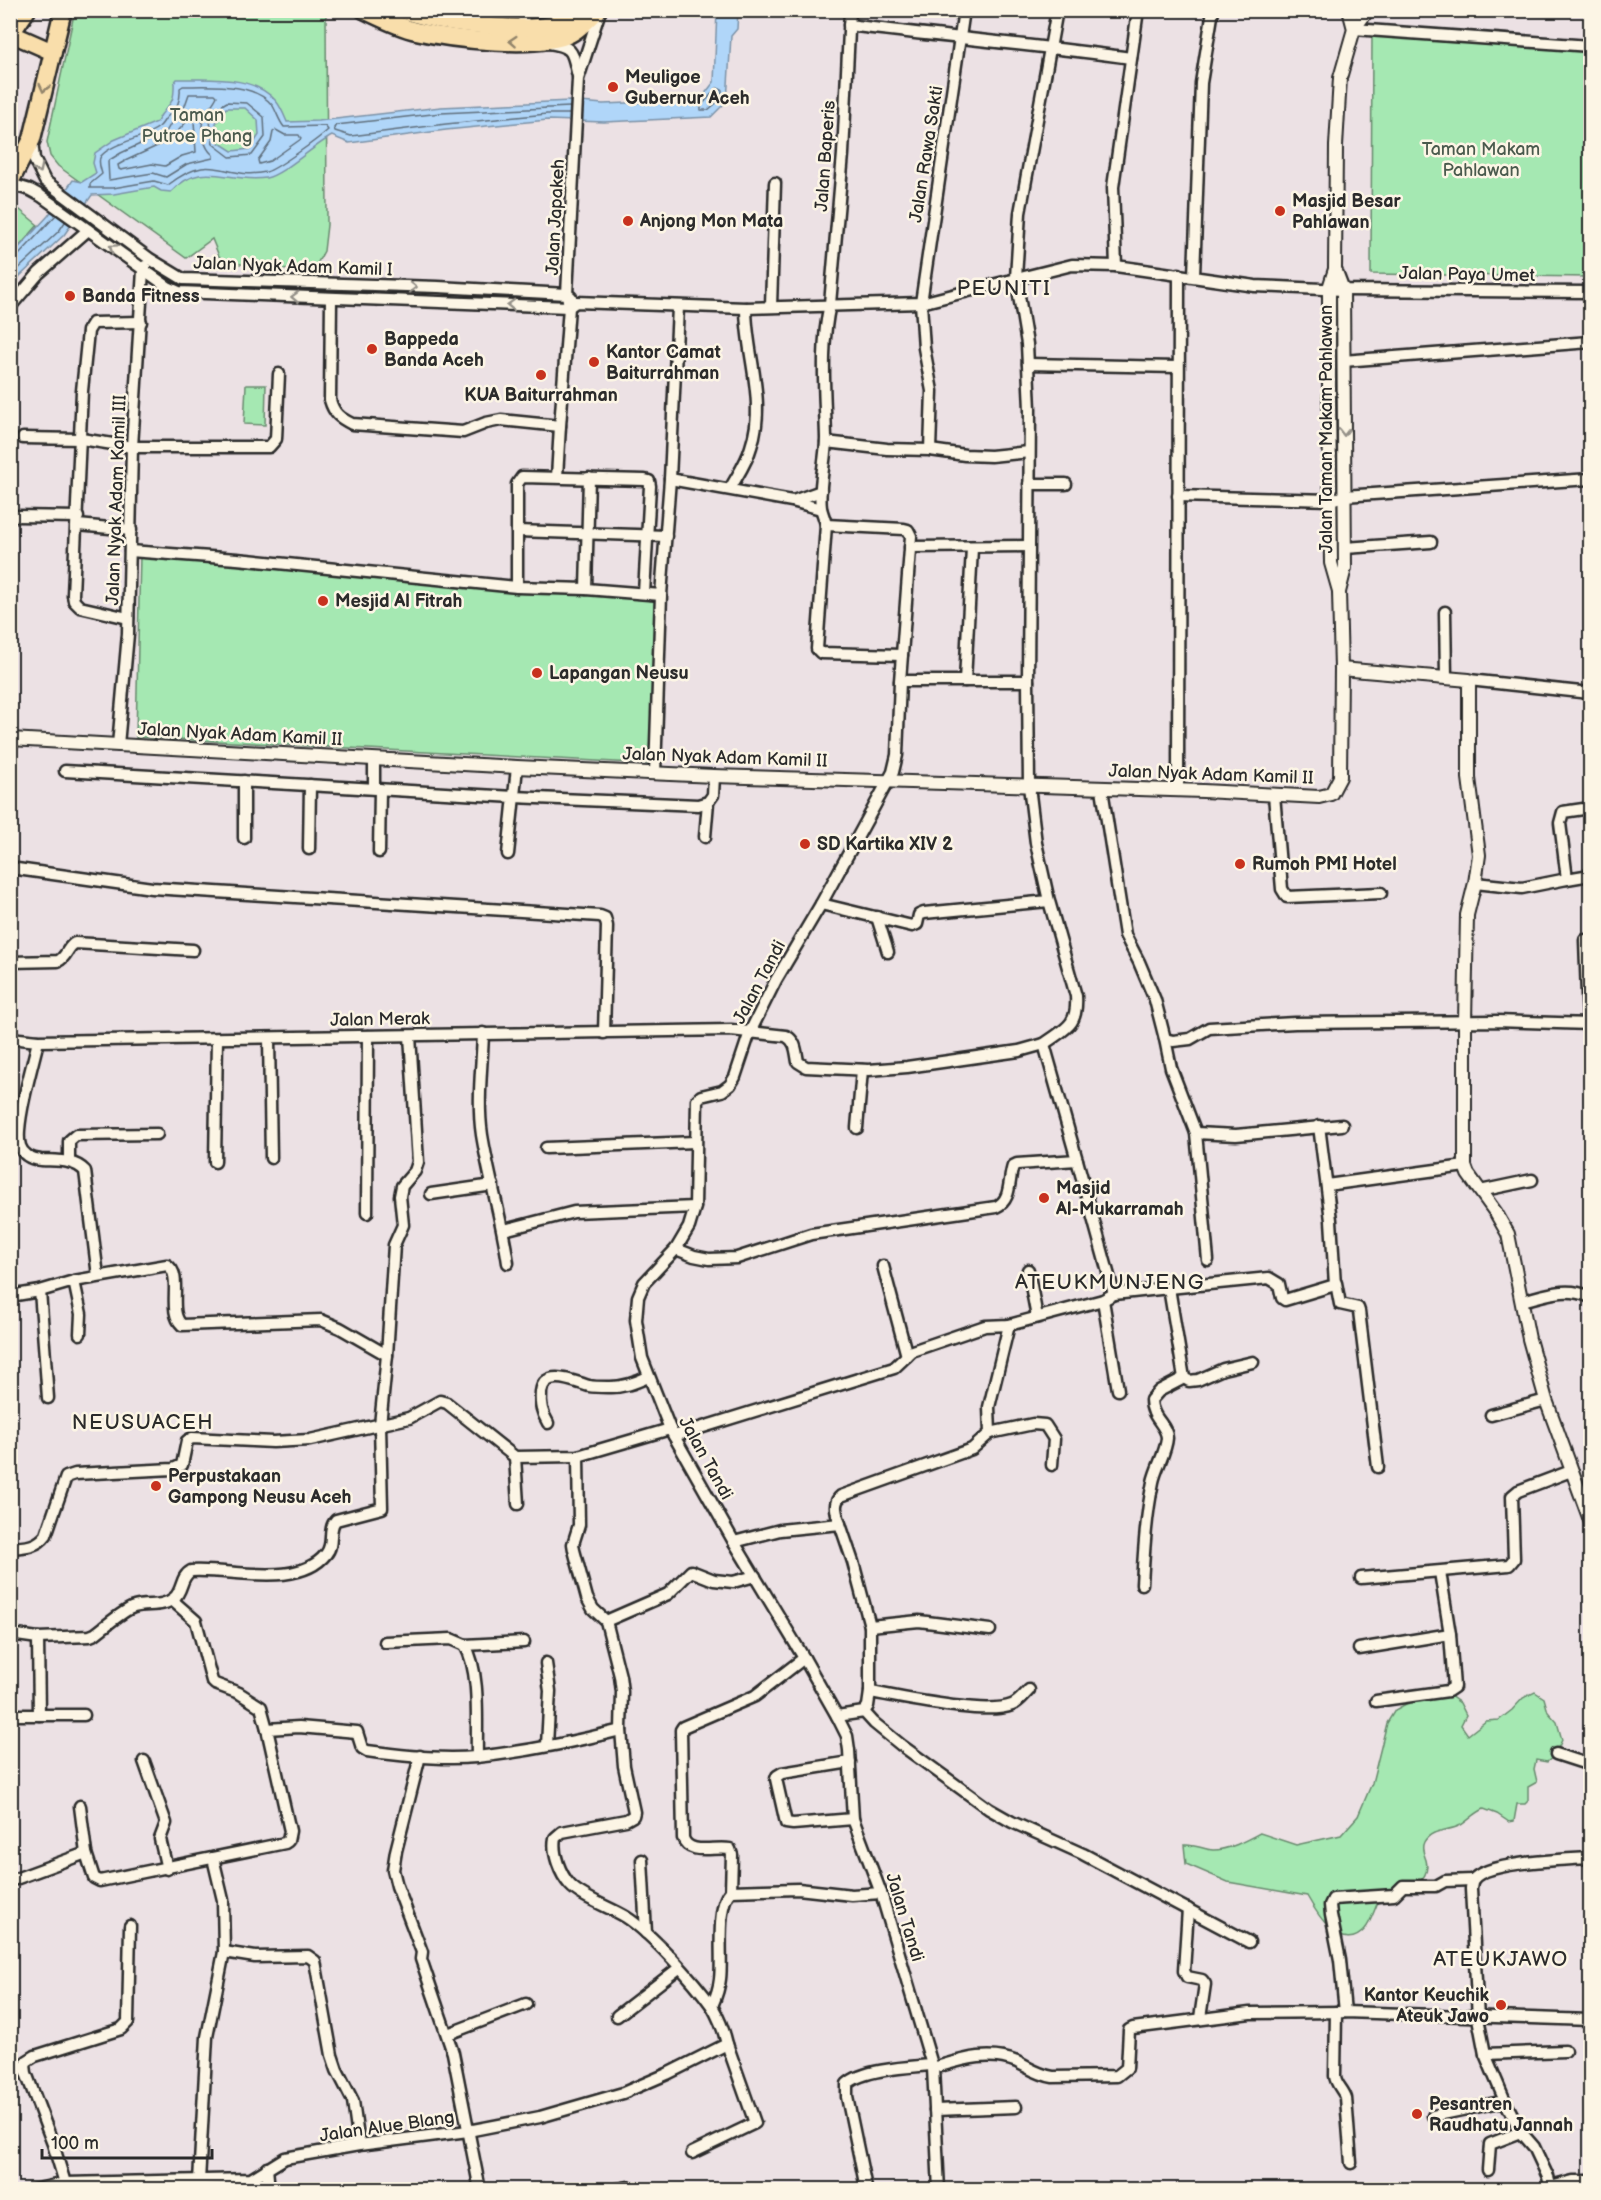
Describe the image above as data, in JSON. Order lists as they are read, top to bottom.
{
  "streets": {
    "street": [
      "Jalan Rawa Sakti",
      "Jalan Baperis",
      "Jalan Japakeh",
      "Jalan Nyak Adam Kamil I",
      "Jalan Paya Umet",
      "Jalan Taman Makam Pahlawan",
      "Jalan Nyak Adam Kamil III",
      "Jalan Nyak Adam Kamil II",
      "Jalan Tandi",
      "Jalan Merak",
      "Jalan Alue Blang"
    ]
  },
  "crossings": [
    ["Jalan Rawa Sakti", "Jalan Nyak Adam Kamil I"],
    ["Jalan Baperis", "Jalan Nyak Adam Kamil I"],
    ["Jalan Japakeh", "Jalan Nyak Adam Kamil I"],
    ["Jalan Nyak Adam Kamil I", "Jalan Paya Umet"],
    ["Jalan Nyak Adam Kamil I", "Jalan Nyak Adam Kamil III"],
    ["Jalan Paya Umet", "Jalan Taman Makam Pahlawan"],
    ["Jalan Taman Makam Pahlawan", "Jalan Nyak Adam Kamil II"],
    ["Jalan Nyak Adam Kamil III", "Jalan Nyak Adam Kamil II"],
    ["Jalan Nyak Adam Kamil II", "Jalan Tandi"],
    ["Jalan Tandi", "Jalan Merak"]
  ],
  "districts": [
    "PEUNITI",
    "ATEUKMUNJENG",
    "NEUSUACEH",
    "ATEUKJAWO"
  ],
  "parks": ["Taman Putroe Phang", "Taman Makam Pahlawan"],
  "places": [
    "Meuligoe Gubernur Aceh",
    "Masjid Besar Pahlawan",
    "Anjong Mon Mata",
    "Banda Fitness",
    "Bappeda Banda Aceh",
    "Kantor Camat Baiturrahman",
    "KUA Baiturrahman",
    "Mesjid Al Fitrah",
    "Lapangan Neusu",
    "SD Kartika XIV 2",
    "Rumoh PMI Hotel",
    "Masjid Al-Mukarramah",
    "Perpustakaan Gampong Neusu Aceh",
    "Kantor Keuchik Ateuk Jawo",
    "Pesantren Raudhatu Jannah"
  ],
  "scale_bar": "100 m"
}
